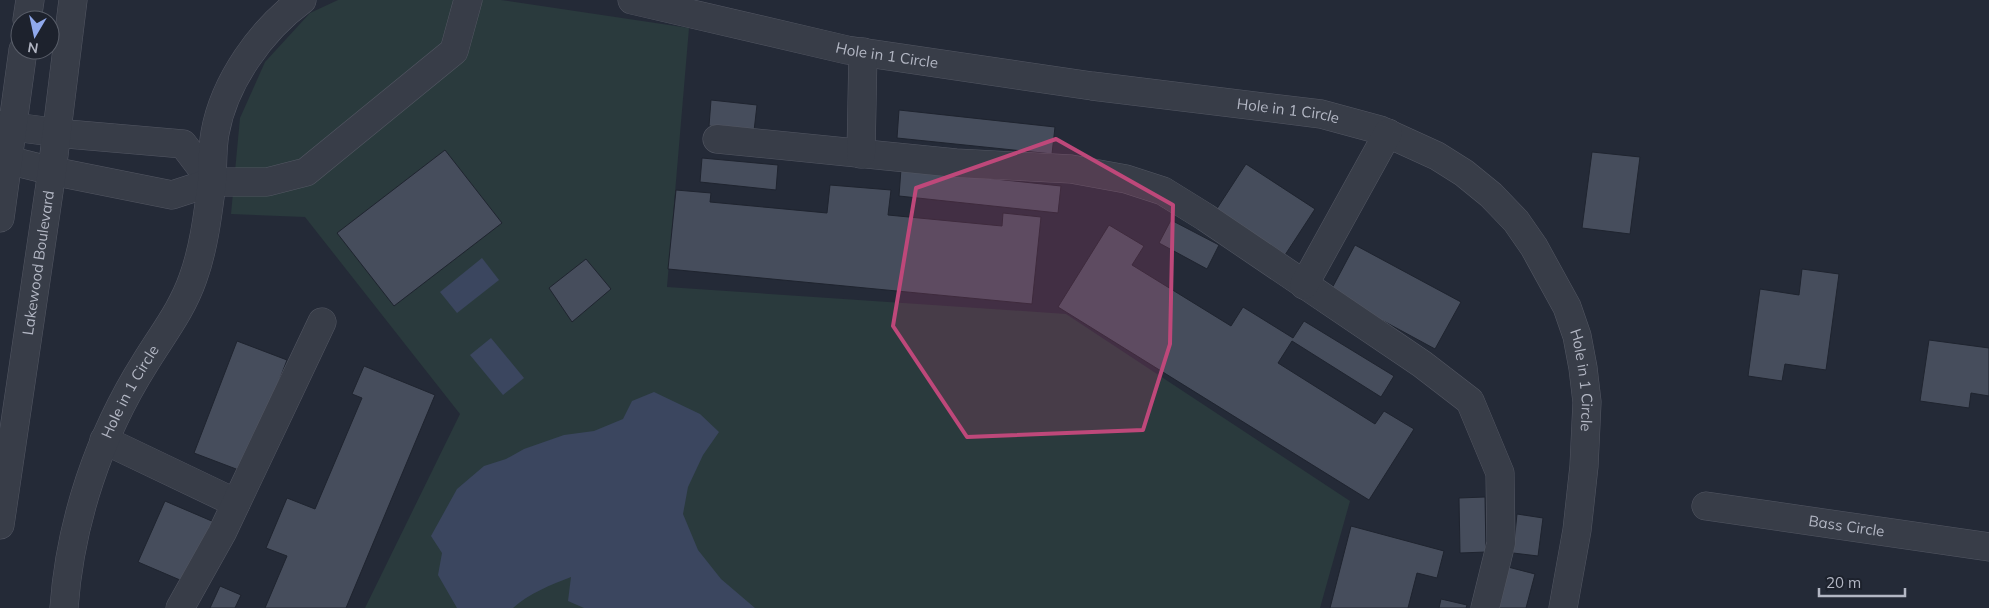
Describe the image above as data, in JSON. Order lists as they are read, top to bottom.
{
  "streets": {
    "street": ["Hole in 1 Circle", "Lakewood Boulevard", "Bass Circle"]
  },
  "scale_bar": "20 m",
  "north": "bottom"
}
